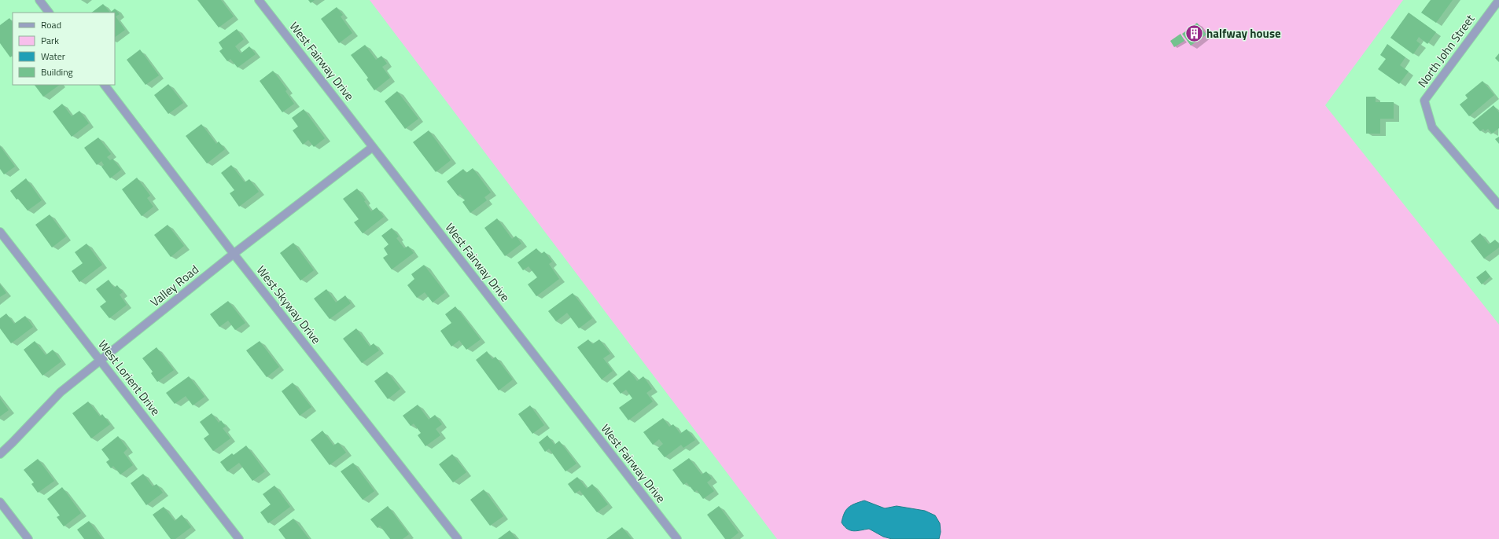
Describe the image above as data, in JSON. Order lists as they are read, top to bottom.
{
  "streets": {
    "street": [
      "North John Street",
      "West Fairway Drive",
      "Valley Road",
      "West Skyway Drive",
      "West Lorient Drive"
    ]
  },
  "crossings": [
    ["West Fairway Drive", "Valley Road"],
    ["Valley Road", "West Skyway Drive"],
    ["Valley Road", "West Lorient Drive"]
  ],
  "places": {
    "building": ["halfway house"]
  },
  "legend": [
    "Road",
    "Park",
    "Water",
    "Building"
  ]
}
